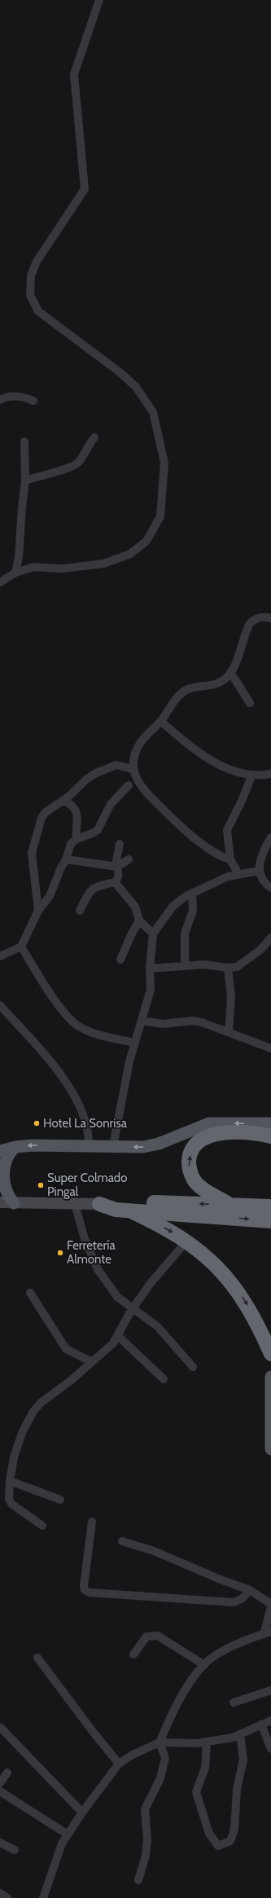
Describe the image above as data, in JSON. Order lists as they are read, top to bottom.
{
  "places": ["Hotel La Sonrisa", "Super Colmado Pingal", "Ferretería Almonte"]
}
